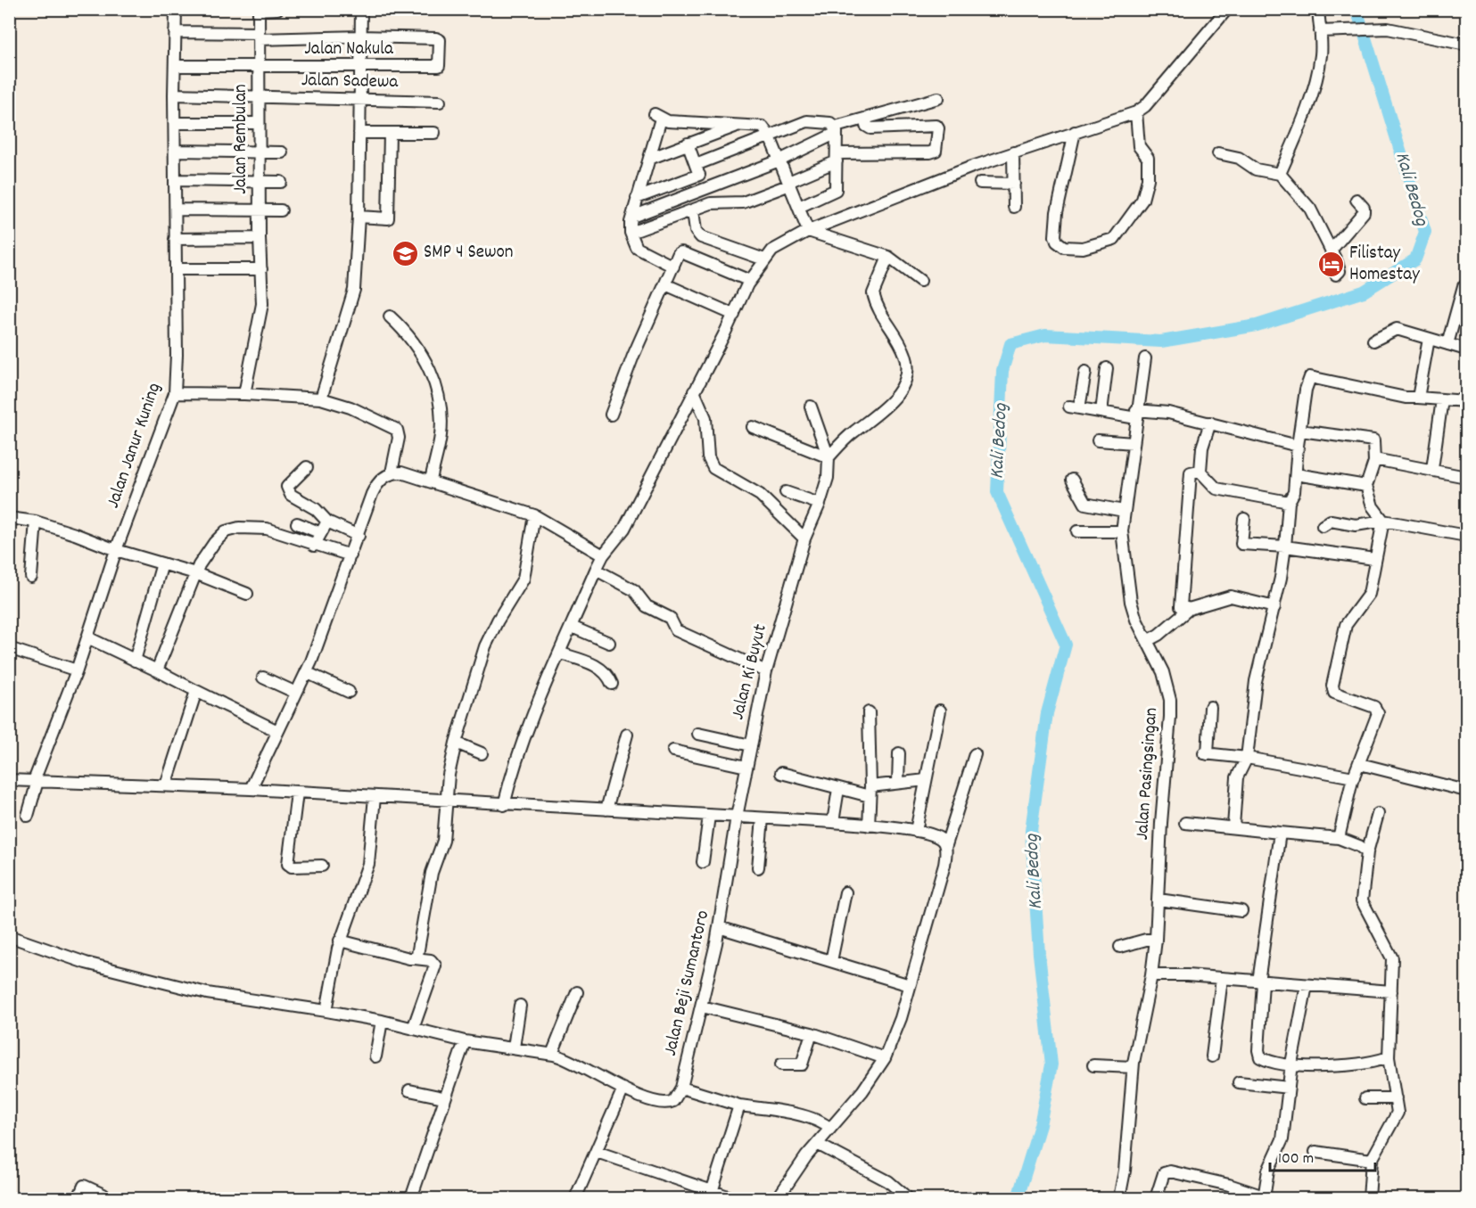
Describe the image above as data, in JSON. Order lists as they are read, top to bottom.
{
  "streets": {
    "street": [
      "Jalan Nakula",
      "Jalan Sadewa",
      "Jalan Rembulan",
      "Jalan Janur Kuning",
      "Jalan Ki Buyut",
      "Jalan Pasingsingan",
      "Jalan Beji Sumantoro"
    ]
  },
  "crossings": [
    ["Jalan Nakula", "Jalan Rembulan"],
    ["Jalan Nakula", "Jalan Janur Kuning"],
    ["Jalan Sadewa", "Jalan Rembulan"],
    ["Jalan Sadewa", "Jalan Janur Kuning"],
    ["Jalan Ki Buyut", "Jalan Beji Sumantoro"]
  ],
  "water": ["Kali Bedog"],
  "places": {
    "school or university": ["SMP 4 Sewon"],
    "hotel": ["Filistay Homestay"]
  },
  "scale_bar": "100 m"
}
